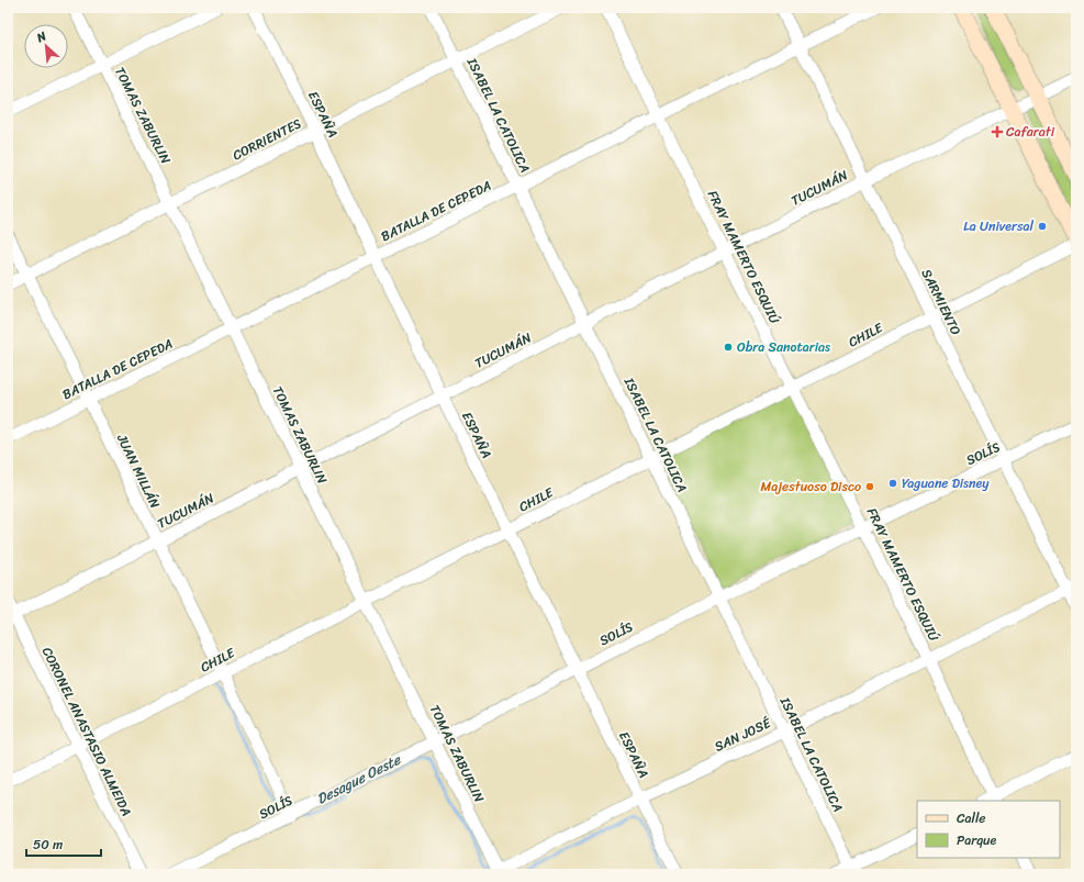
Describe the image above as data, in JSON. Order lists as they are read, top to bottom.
{
  "streets": {
    "street": [
      "ESPAÑA",
      "TOMAS ZABURLIN",
      "ISABEL LA CATOLICA",
      "CORRIENTES",
      "TUCUMÁN",
      "BATALLA DE CEPEDA",
      "FRAY MAMERTO ESQUIÚ",
      "SARMIENTO",
      "CHILE",
      "SOLÍS",
      "JUAN MILLÁN",
      "CORONEL ANASTASIO ALMEIDA",
      "SAN JOSÉ"
    ]
  },
  "crossings": [
    ["ESPAÑA", "CORRIENTES"],
    ["ESPAÑA", "TUCUMÁN"],
    ["ESPAÑA", "BATALLA DE CEPEDA"],
    ["ESPAÑA", "CHILE"],
    ["ESPAÑA", "SOLÍS"],
    ["ESPAÑA", "SAN JOSÉ"],
    ["TOMAS ZABURLIN", "CORRIENTES"],
    ["TOMAS ZABURLIN", "TUCUMÁN"],
    ["TOMAS ZABURLIN", "BATALLA DE CEPEDA"],
    ["TOMAS ZABURLIN", "CHILE"],
    ["TOMAS ZABURLIN", "SOLÍS"],
    ["TOMAS ZABURLIN", "SAN JOSÉ"],
    ["ISABEL LA CATOLICA", "CORRIENTES"],
    ["ISABEL LA CATOLICA", "TUCUMÁN"],
    ["ISABEL LA CATOLICA", "BATALLA DE CEPEDA"],
    ["ISABEL LA CATOLICA", "CHILE"],
    ["ISABEL LA CATOLICA", "SOLÍS"],
    ["ISABEL LA CATOLICA", "SAN JOSÉ"],
    ["CORRIENTES", "JUAN MILLÁN"],
    ["TUCUMÁN", "FRAY MAMERTO ESQUIÚ"],
    ["TUCUMÁN", "SARMIENTO"],
    ["TUCUMÁN", "JUAN MILLÁN"],
    ["TUCUMÁN", "CORONEL ANASTASIO ALMEIDA"],
    ["BATALLA DE CEPEDA", "FRAY MAMERTO ESQUIÚ"],
    ["BATALLA DE CEPEDA", "SARMIENTO"],
    ["BATALLA DE CEPEDA", "JUAN MILLÁN"],
    ["FRAY MAMERTO ESQUIÚ", "CHILE"],
    ["FRAY MAMERTO ESQUIÚ", "SOLÍS"],
    ["FRAY MAMERTO ESQUIÚ", "SAN JOSÉ"],
    ["SARMIENTO", "CHILE"],
    ["SARMIENTO", "SOLÍS"],
    ["SARMIENTO", "SAN JOSÉ"],
    ["CHILE", "JUAN MILLÁN"],
    ["CHILE", "CORONEL ANASTASIO ALMEIDA"],
    ["SOLÍS", "JUAN MILLÁN"]
  ],
  "water": ["Desague Oeste"],
  "places": {
    "health": ["Cafarati"],
    "other": [
      "La Universal",
      "Obra Sanotarias",
      "Yaguane Disney",
      "Majestuoso Disco"
    ]
  },
  "legend": ["Calle", "Parque"],
  "scale_bar": "50 m",
  "north": "top left"
}
